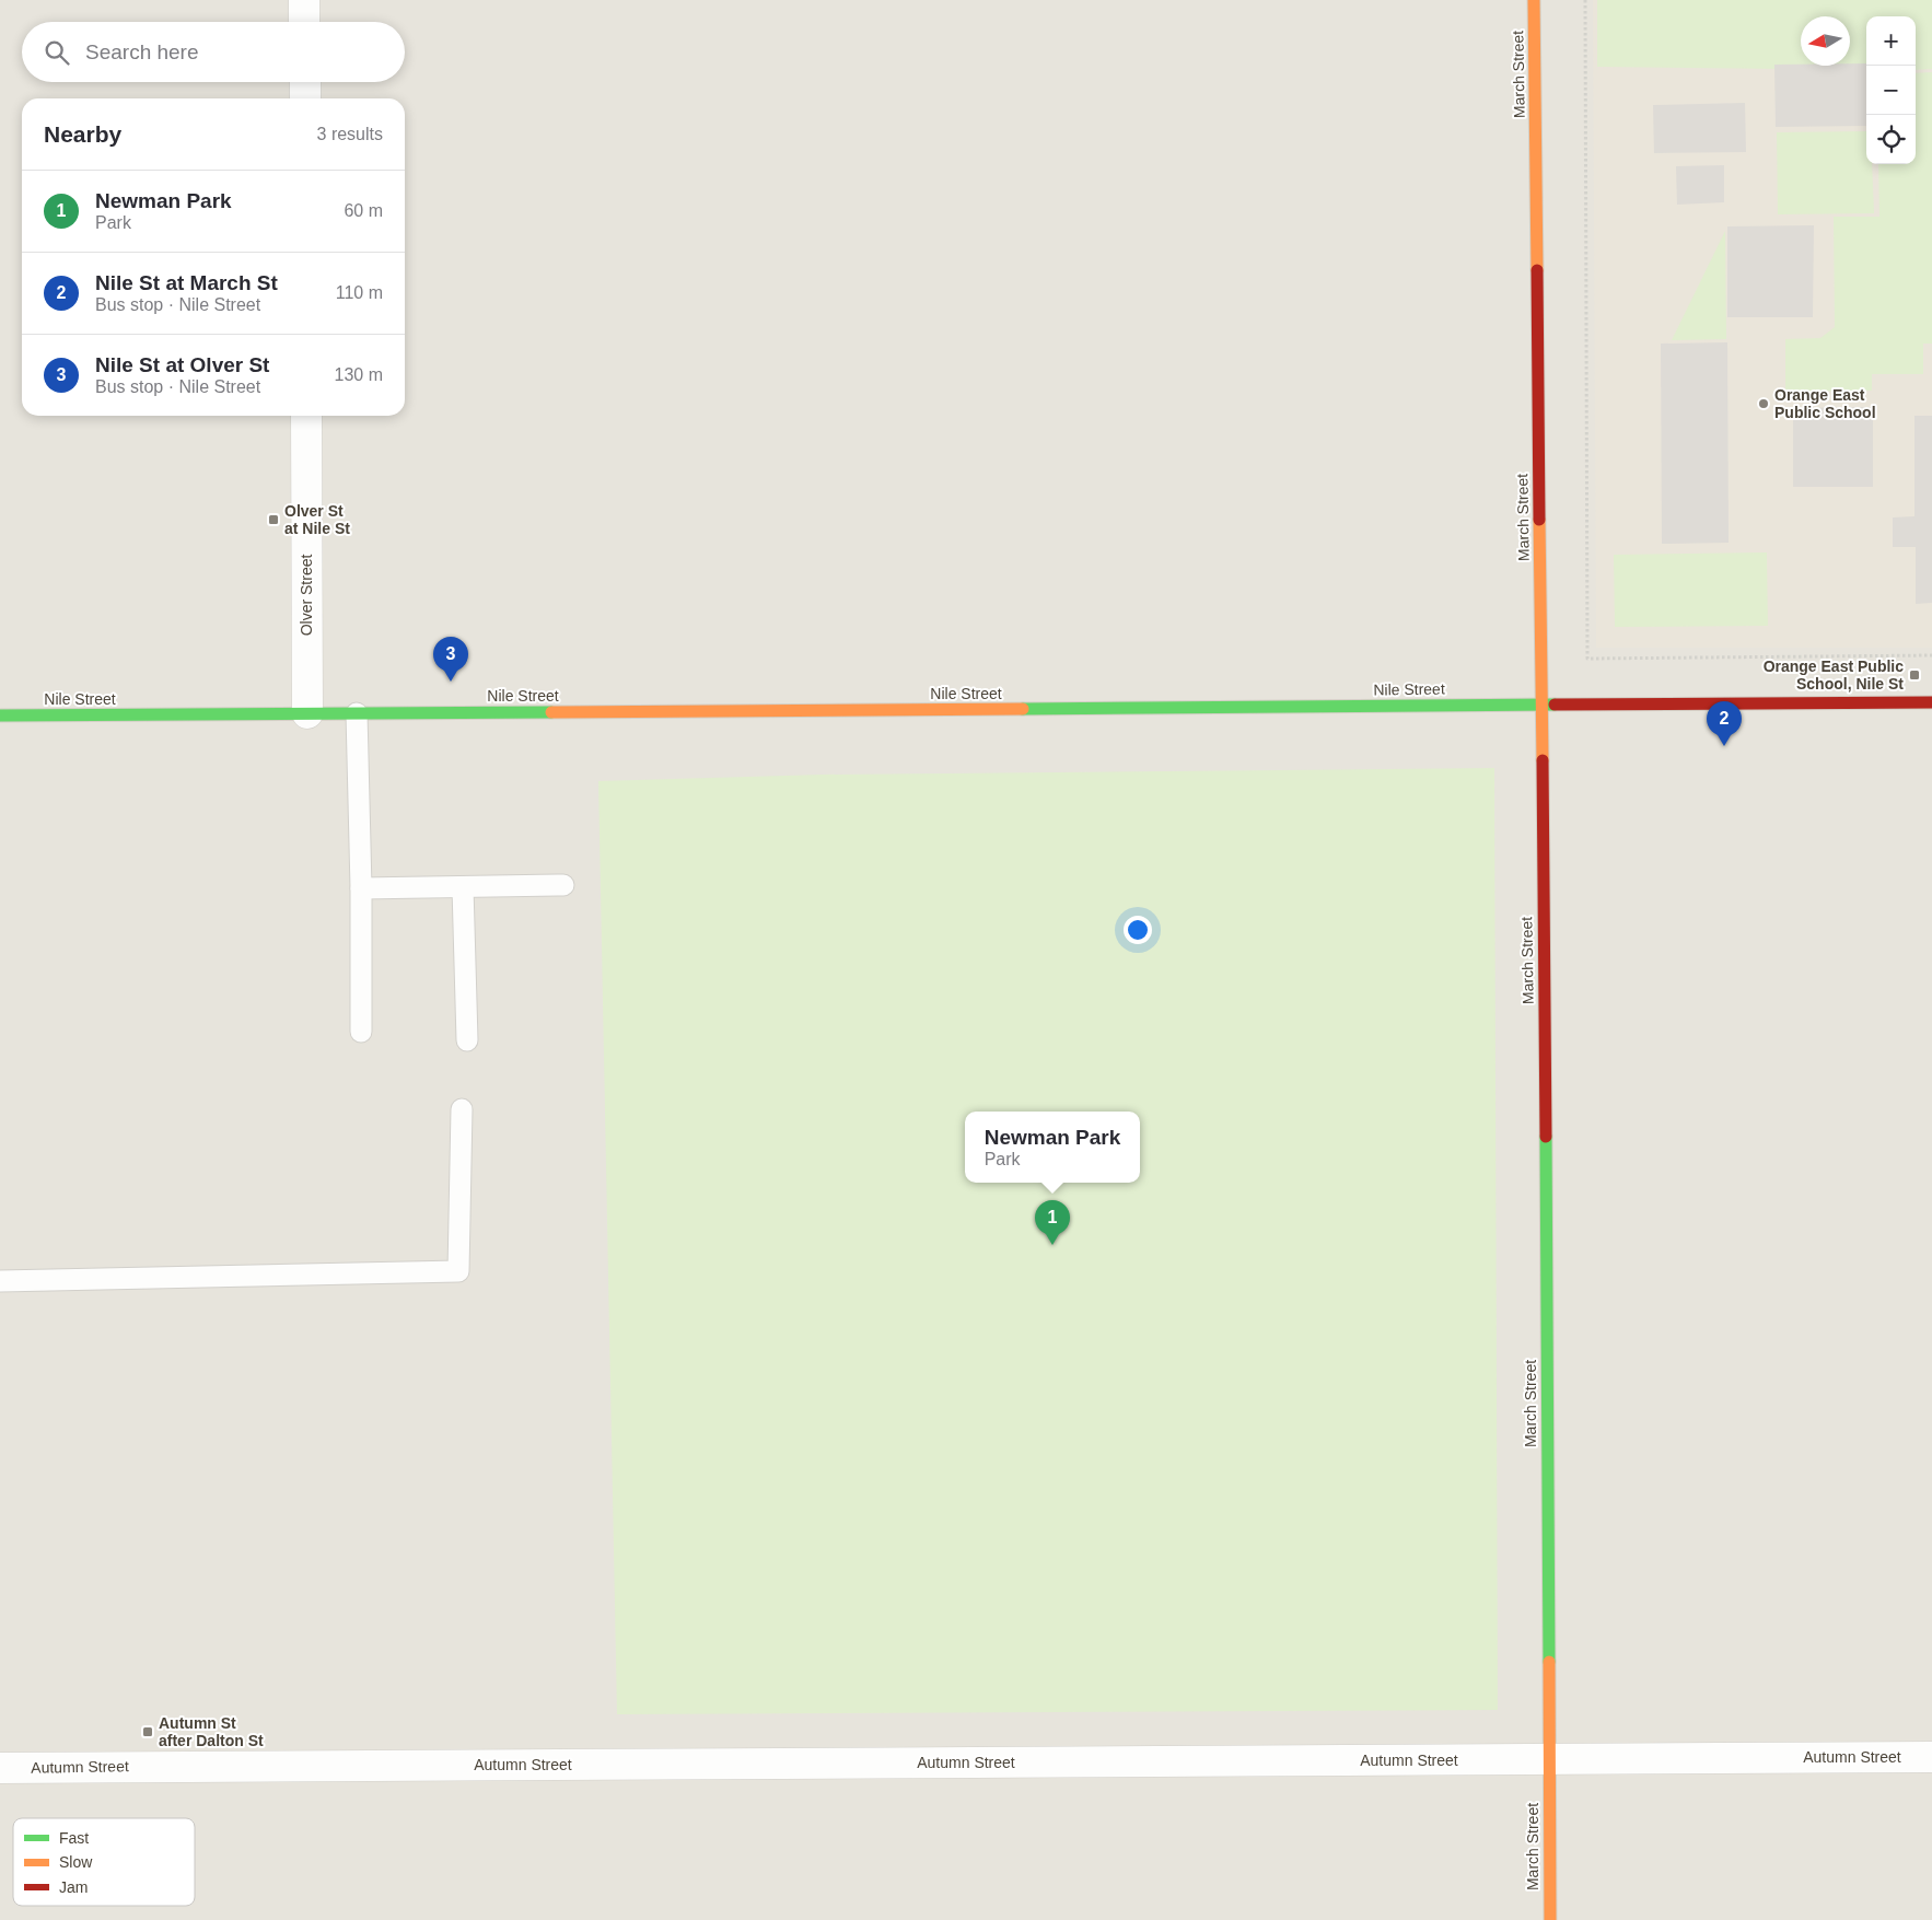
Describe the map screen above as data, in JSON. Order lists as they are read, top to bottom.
{
  "streets": {
    "street": [
      "March Street",
      "Olver Street",
      "Nile Street",
      "Autumn Street"
    ]
  },
  "crossings": [
    ["March Street", "Nile Street"],
    ["March Street", "Autumn Street"],
    ["Olver Street", "Nile Street"]
  ],
  "places": {
    "other": ["Orange East Public School"],
    "transit": ["Olver St at Nile St", "Orange East Public School, Nile St", "Autumn St after Dalton St"]
  },
  "legend": ["Fast", "Slow", "Jam"],
  "north": "left",
  "page": {
    "map_buttons": ["+", "−"],
    "search": "Search here",
    "heading": ["Nearby", "3 results"],
    "list": [
      {
        "mark": "1",
        "name": "Newman Park",
        "note": "Park",
        "value": "60 m"
      },
      {
        "mark": "2",
        "name": "Nile St at March St",
        "note": "Bus stop · Nile Street",
        "value": "110 m"
      },
      {
        "mark": "3",
        "name": "Nile St at Olver St",
        "note": "Bus stop · Nile Street",
        "value": "130 m"
      }
    ],
    "pins": ["3", "2", "1"],
    "popup": ["Newman Park", "Park"]
  }
}
